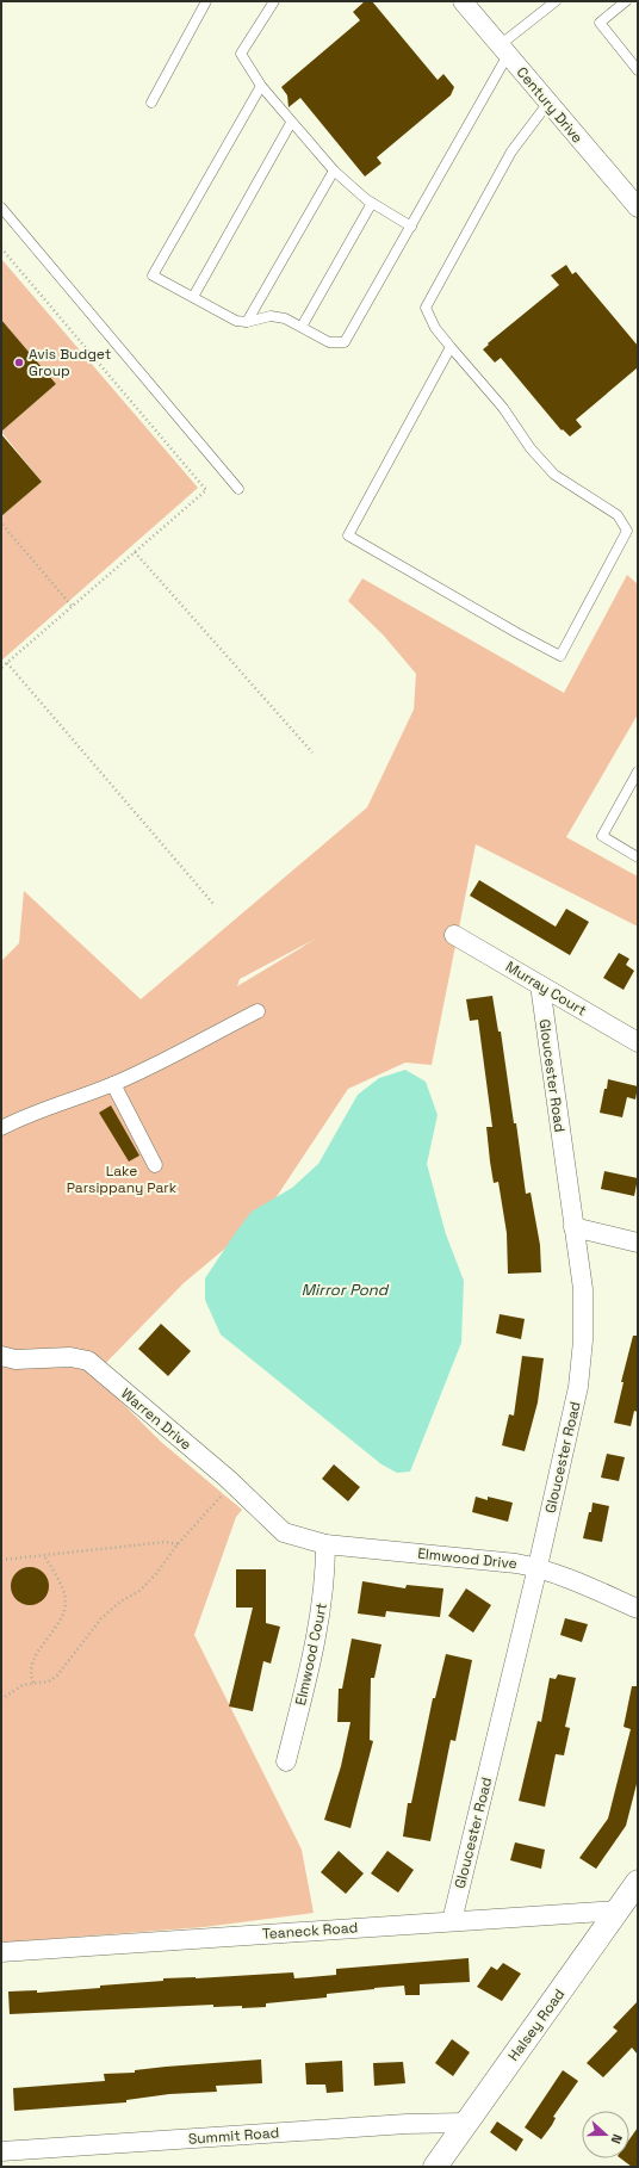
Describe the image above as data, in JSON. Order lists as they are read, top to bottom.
{
  "streets": {
    "street": [
      "Century Drive",
      "Murray Court",
      "Gloucester Road",
      "Warren Drive",
      "Elmwood Drive",
      "Elmwood Court",
      "Teaneck Road",
      "Halsey Road",
      "Summit Road"
    ]
  },
  "crossings": [
    ["Murray Court", "Gloucester Road"],
    ["Gloucester Road", "Elmwood Drive"],
    ["Gloucester Road", "Teaneck Road"],
    ["Warren Drive", "Elmwood Drive"],
    ["Elmwood Drive", "Elmwood Court"],
    ["Teaneck Road", "Halsey Road"],
    ["Halsey Road", "Summit Road"]
  ],
  "water": ["Mirror Pond"],
  "parks": ["Lake Parsippany Park"],
  "places": ["Avis Budget Group"],
  "north": "right"
}
